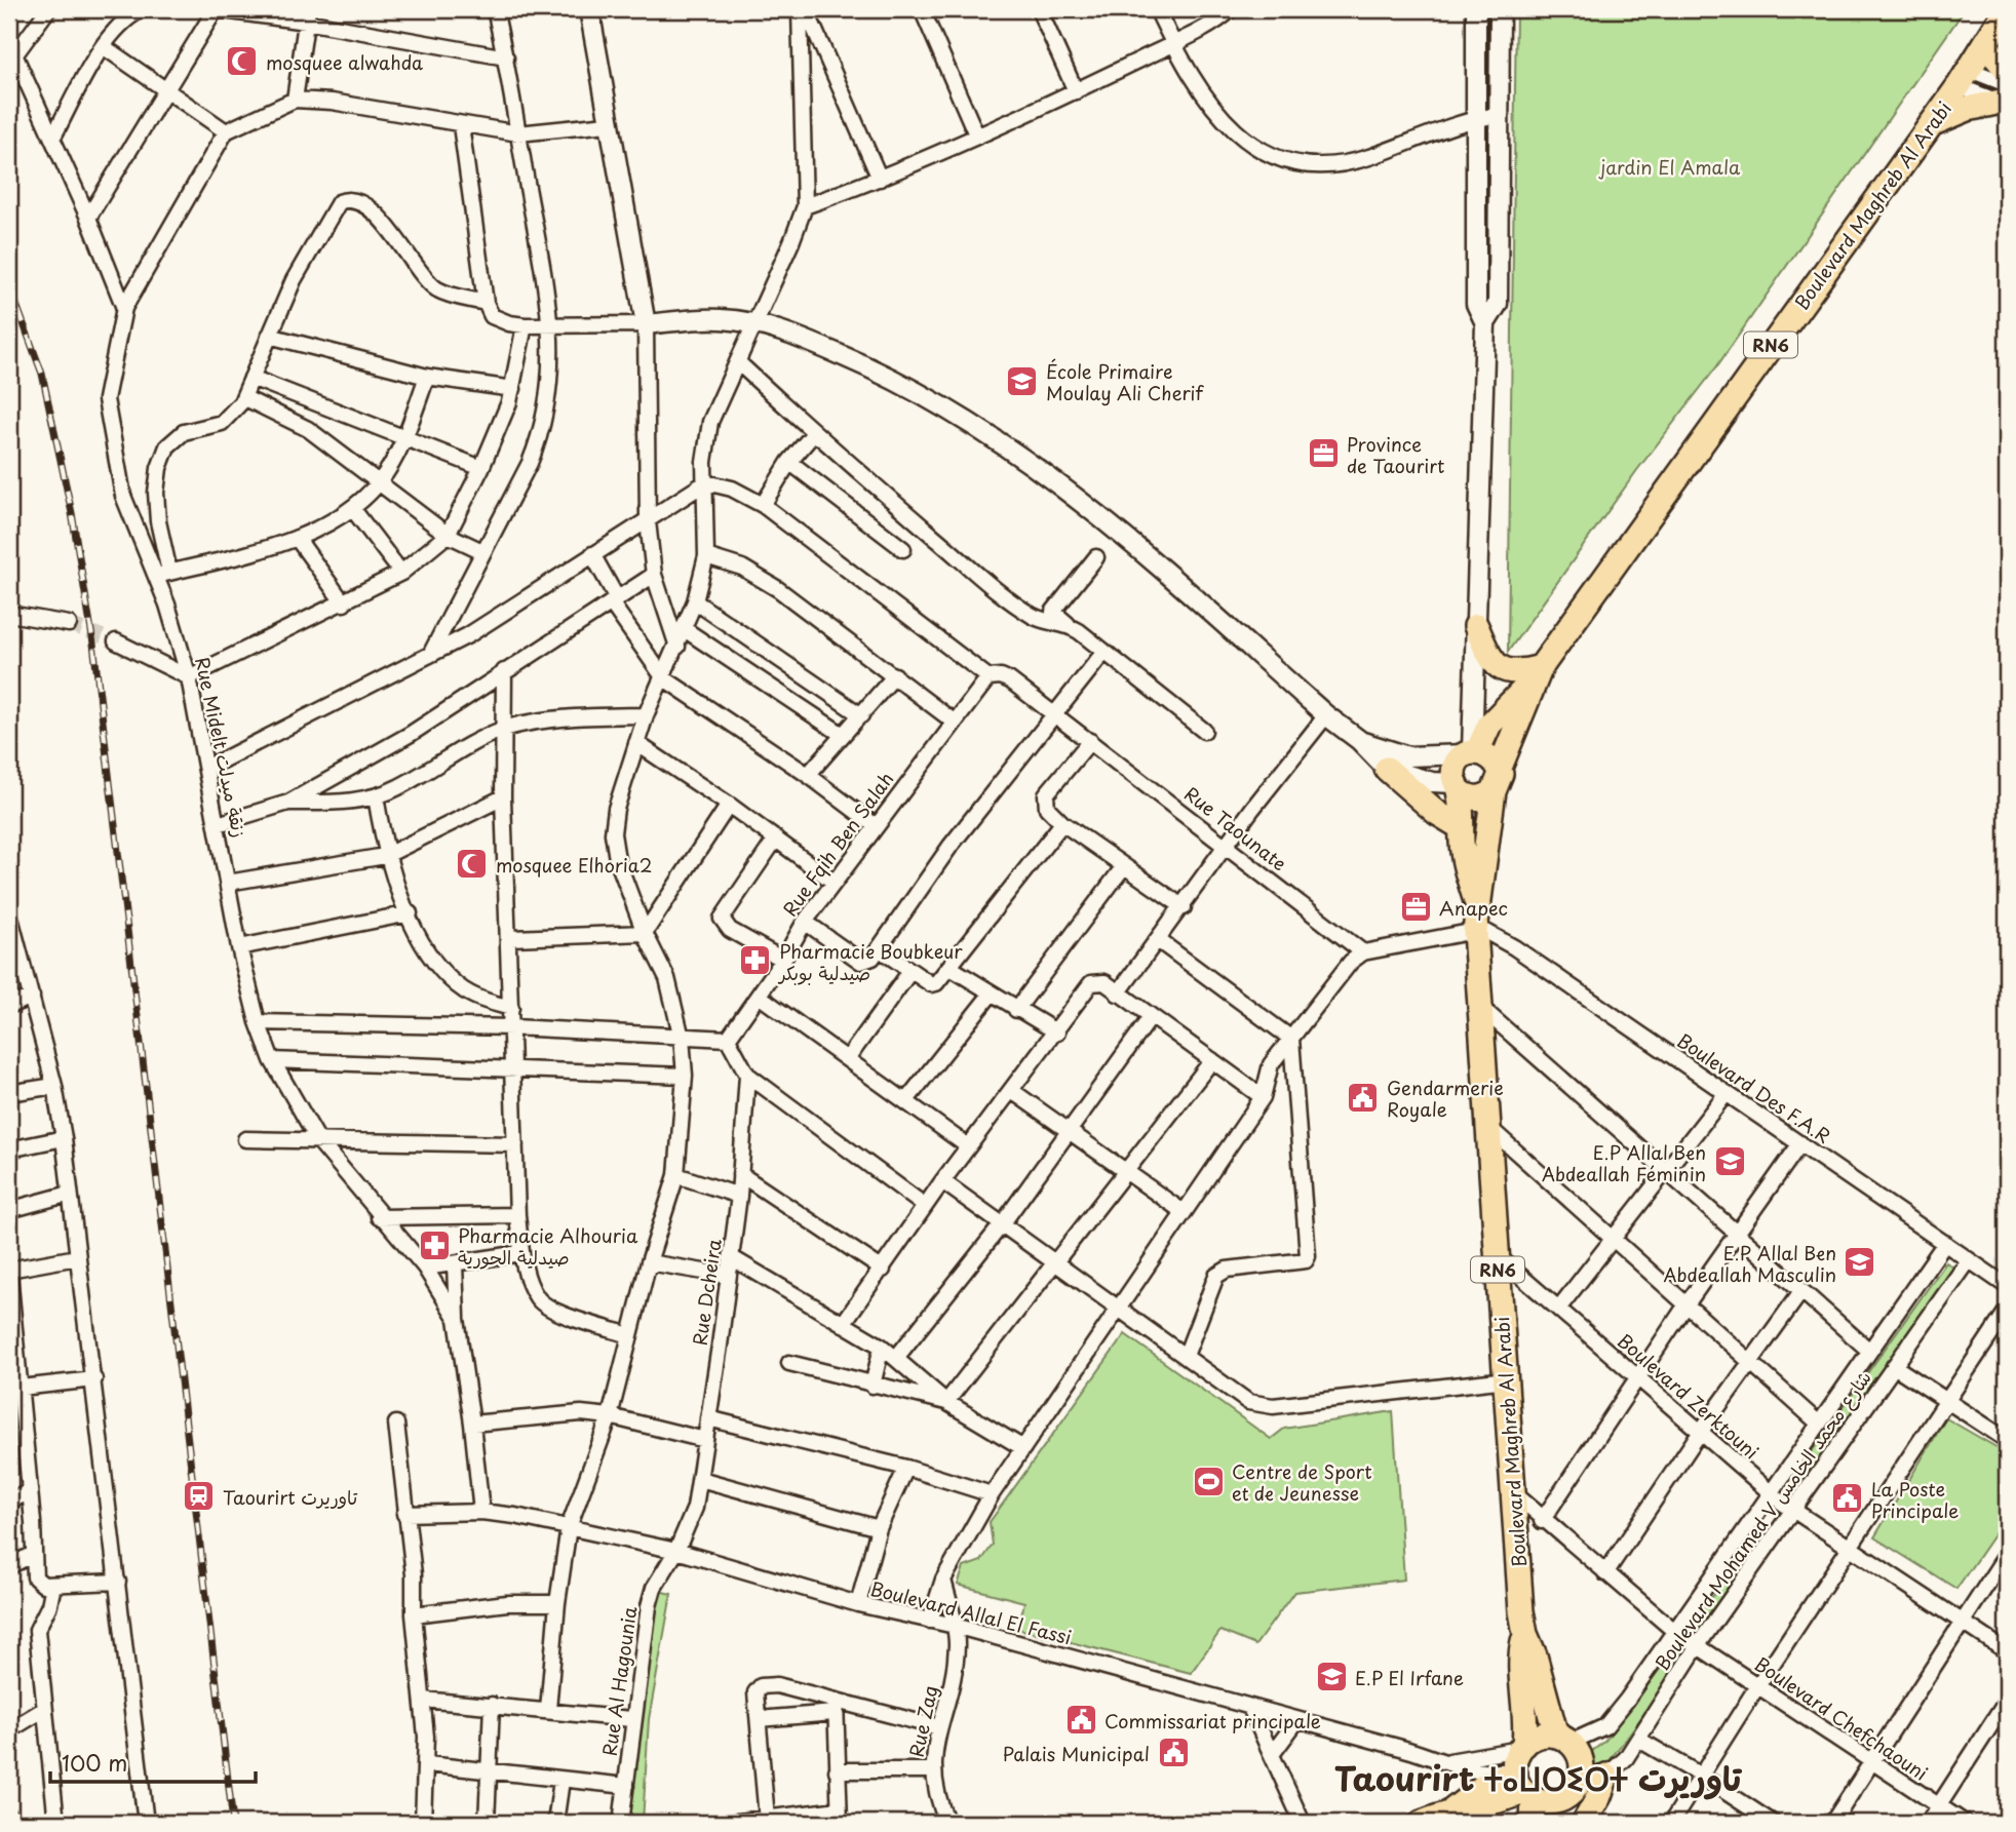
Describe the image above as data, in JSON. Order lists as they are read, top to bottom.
{
  "streets": {
    "main road": ["Boulevard Maghreb Al Arabi", "RN6"],
    "street": [
      "Rue Midelt زنقة ميدلت",
      "Rue Taounate",
      "Rue Fqih Ben Salah",
      "Boulevard Des F.A.R",
      "Rue Dcheira",
      "Boulevard Zerktouni",
      "Boulevard Mohamed V شارع محمد الخامس",
      "Boulevard Allal El Fassi",
      "Rue Al Hagounia",
      "Boulevard Chefchaouni",
      "Rue Zag"
    ]
  },
  "crossings": [
    ["Boulevard Maghreb Al Arabi", "RN6"],
    ["Boulevard Maghreb Al Arabi", "Boulevard Des F.A.R"],
    ["Boulevard Maghreb Al Arabi", "Boulevard Zerktouni"],
    ["Boulevard Maghreb Al Arabi", "Boulevard Mohamed V شارع محمد الخامس"],
    ["Boulevard Maghreb Al Arabi", "Boulevard Allal El Fassi"],
    ["Boulevard Maghreb Al Arabi", "Boulevard Chefchaouni"],
    ["RN6", "Boulevard Mohamed V شارع محمد الخامس"],
    ["RN6", "Boulevard Allal El Fassi"],
    ["Rue Midelt زنقة ميدلت", "Boulevard Allal El Fassi"],
    ["Rue Taounate", "Rue Fqih Ben Salah"],
    ["Boulevard Des F.A.R", "Boulevard Mohamed V شارع محمد الخامس"],
    ["Rue Dcheira", "Boulevard Allal El Fassi"],
    ["Rue Dcheira", "Rue Al Hagounia"],
    ["Boulevard Zerktouni", "Boulevard Mohamed V شارع محمد الخامس"],
    ["Boulevard Mohamed V شارع محمد الخامس", "Boulevard Allal El Fassi"],
    ["Boulevard Mohamed V شارع محمد الخامس", "Boulevard Chefchaouni"],
    ["Boulevard Allal El Fassi", "Rue Al Hagounia"],
    ["Boulevard Allal El Fassi", "Rue Zag"]
  ],
  "districts": ["Taourirt ⵜⴰⵡⵔⵉⵔⵜ تاوريرت"],
  "parks": ["jardin El Amala"],
  "places": {
    "mosque": ["mosquee alwahda", "mosquee Elhoria2"],
    "school or university": [
      "École Primaire Moulay Ali Cherif",
      "E.P Allal Ben Abdeallah Féminin",
      "E.P Allal Ben Abdeallah Masculin",
      "E.P El Irfane"
    ],
    "office": ["Province de Taourirt", "Anapec"],
    "pharmacy": ["Pharmacie Boubkeur صيدلية بوبكر", "Pharmacie Alhouria صيدلية الحورية"],
    "public building": [
      "Gendarmerie Royale",
      "La Poste Principale",
      "Commissariat principale",
      "Palais Municipal"
    ],
    "sports": ["Centre de Sport et de Jeunesse"],
    "station": ["Taourirt تاوريرت"]
  },
  "scale_bar": "100 m"
}
